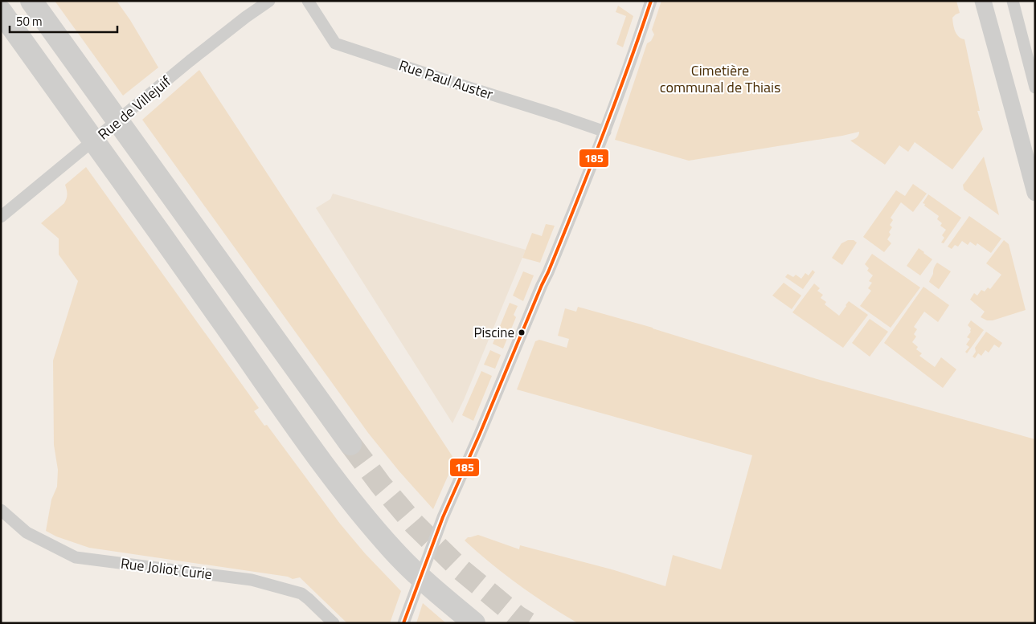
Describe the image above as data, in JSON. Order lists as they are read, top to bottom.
{
  "streets": {
    "street": ["Rue Paul Auster", "Rue de Villejuif", "Rue Joliot Curie"]
  },
  "parks": ["Cimetière communal de Thiais"],
  "places": ["Piscine"],
  "lines": ["transit line 185"],
  "scale_bar": "50 m"
}
